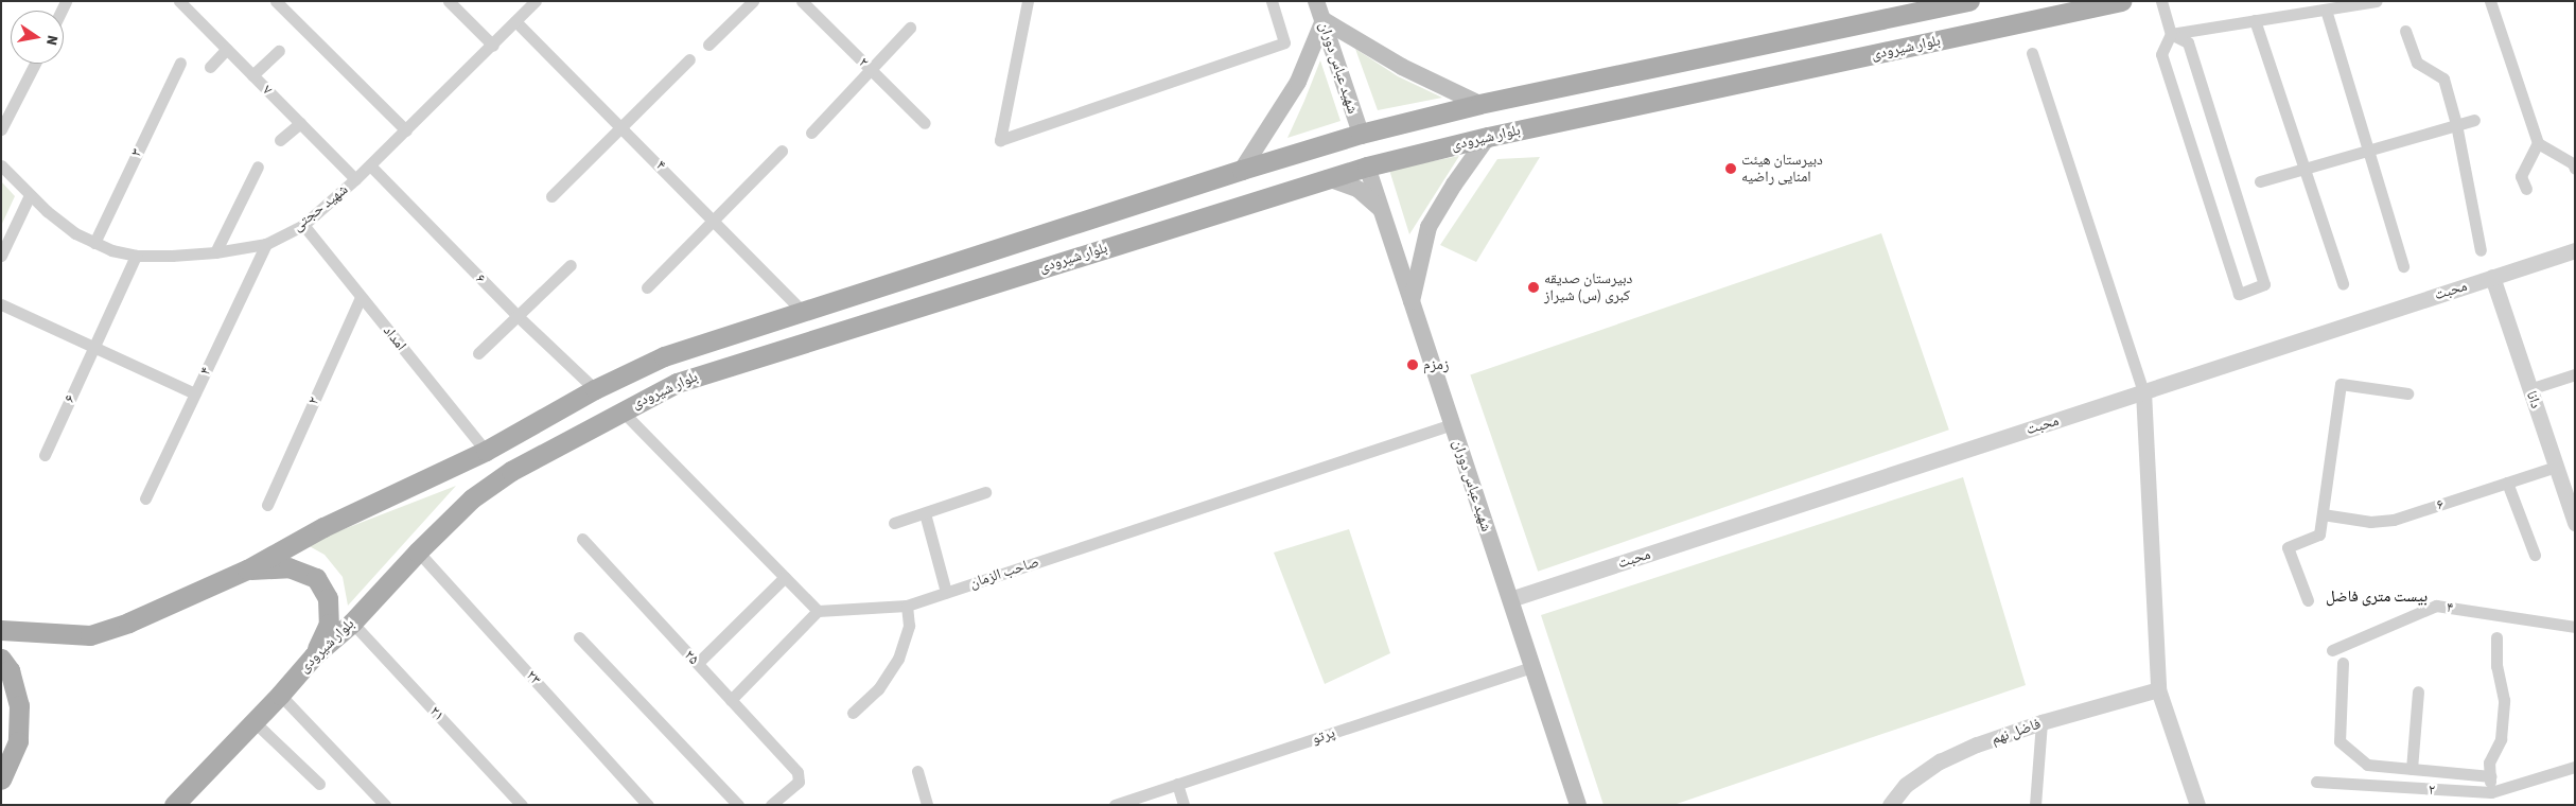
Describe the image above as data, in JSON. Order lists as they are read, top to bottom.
{
  "streets": {
    "main road": ["بلوار شیرودی", "شهید عباس دوران"],
    "street": [
      "۲",
      "۷",
      "۳",
      "۴",
      "شهید حجتی",
      "۶",
      "محبت",
      "امداد",
      "دانا",
      "صاحب الزمان",
      "۲۵",
      "۲۳",
      "۲۱",
      "فاضل نهم",
      "پرتو"
    ]
  },
  "crossings": [
    ["بلوار شیرودی", "شهید عباس دوران"],
    ["بلوار شیرودی", "۴"],
    ["بلوار شیرودی", "۶"],
    ["بلوار شیرودی", "امداد"],
    ["بلوار شیرودی", "۲۳"],
    ["بلوار شیرودی", "۲۱"],
    ["۲", "امداد"],
    ["شهید عباس دوران", "محبت"],
    ["شهید عباس دوران", "صاحب الزمان"],
    ["شهید عباس دوران", "پرتو"],
    ["۷", "شهید حجتی"],
    ["۳", "شهید حجتی"],
    ["۴", "شهید حجتی"],
    ["شهید حجتی", "۶"],
    ["شهید حجتی", "امداد"],
    ["۶", "دانا"],
    ["محبت", "دانا"]
  ],
  "districts": ["بیست متری فاضل"],
  "places": ["دبیرستان هیئت امنایی راضیه", "دبیرستان صدیقه کبری (س) شیراز", "زمزم"],
  "north": "right"
}
